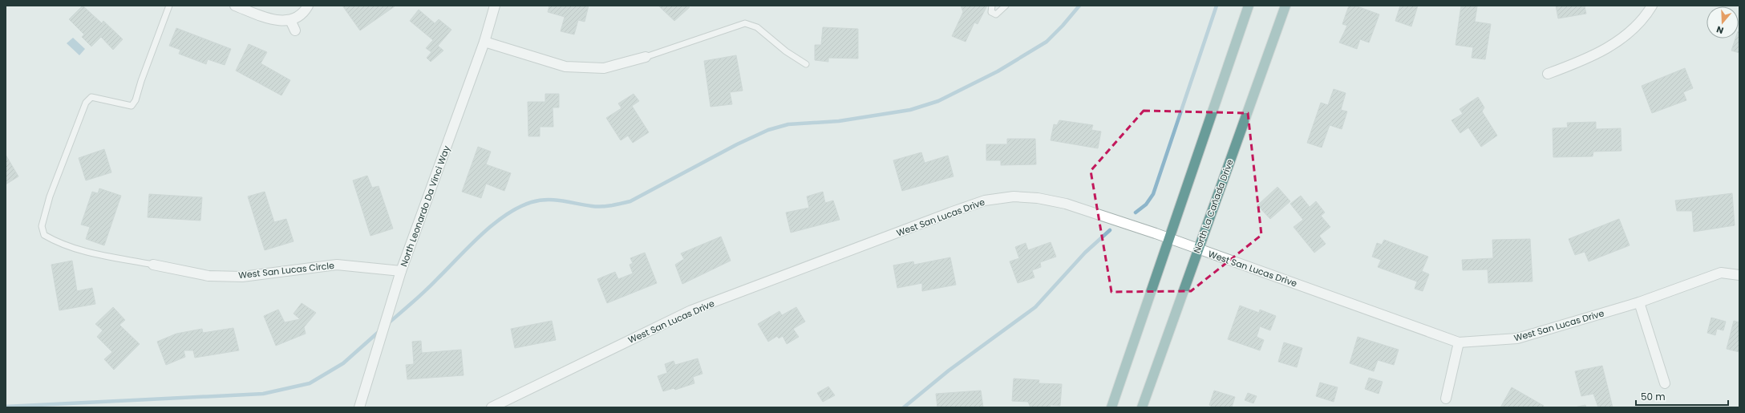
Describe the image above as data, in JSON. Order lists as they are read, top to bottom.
{
  "streets": {
    "main road": ["North La Cañada Drive"],
    "street": ["North Leonardo Da Vinci Way", "West San Lucas Drive", "West San Lucas Circle"]
  },
  "crossings": [
    ["North Leonardo Da Vinci Way", "West San Lucas Circle"],
    ["North La Cañada Drive", "West San Lucas Drive"]
  ],
  "scale_bar": "50 m",
  "north": "bottom"
}
